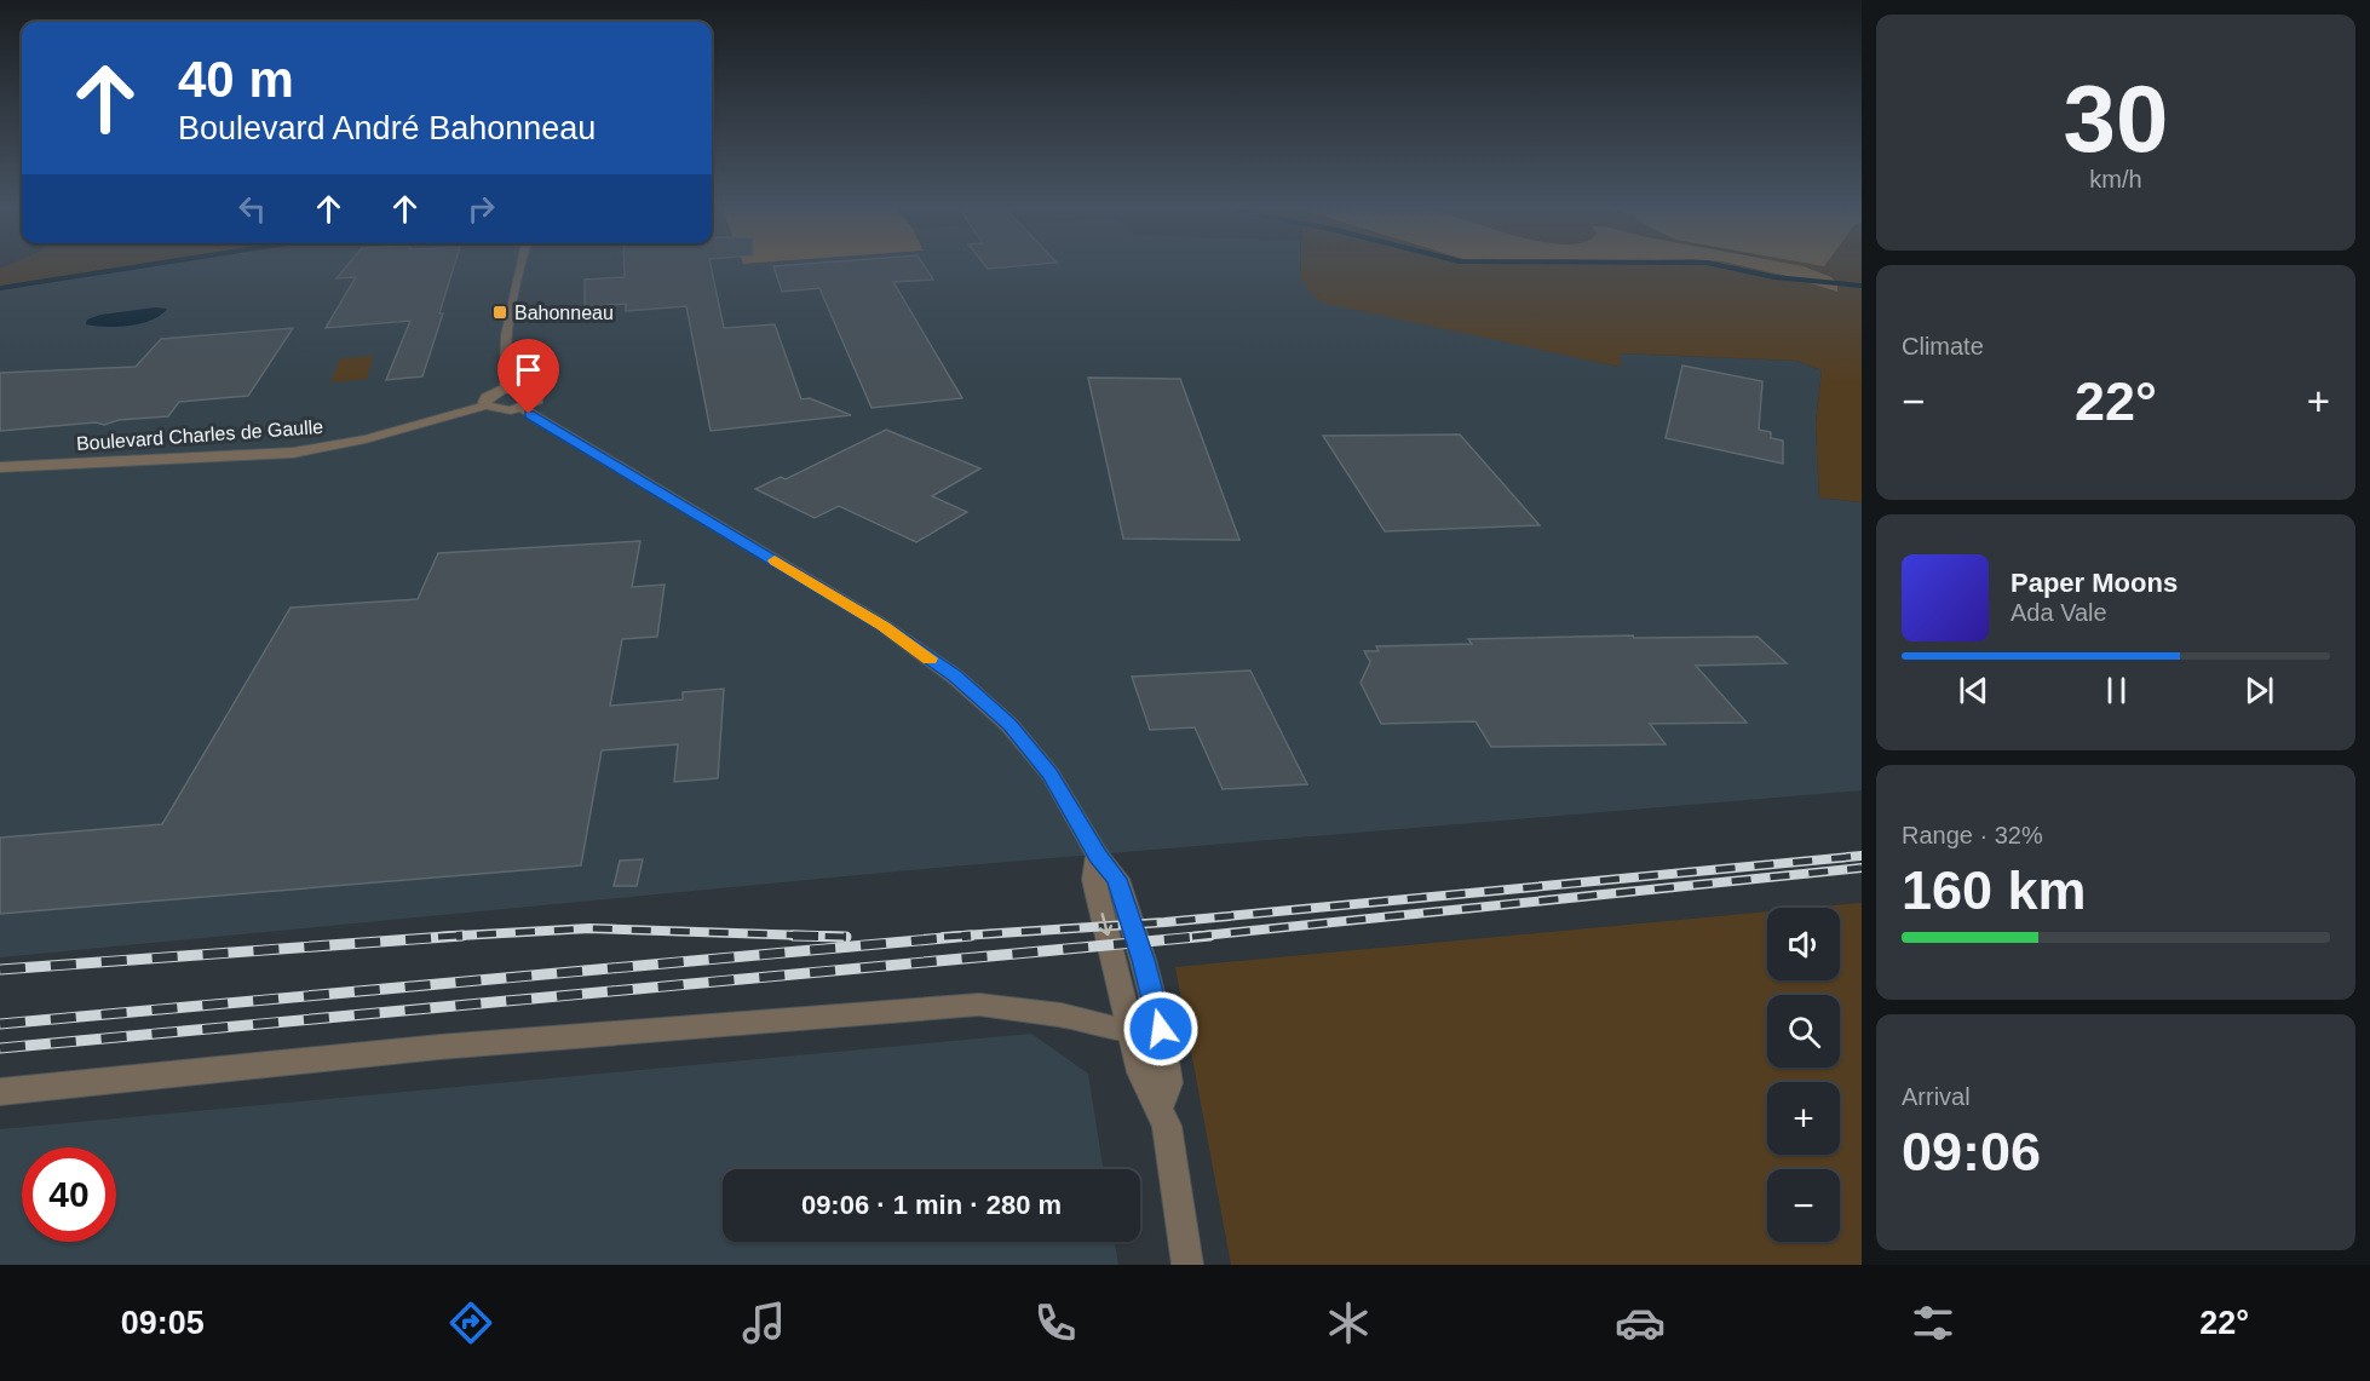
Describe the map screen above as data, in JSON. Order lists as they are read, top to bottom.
{
  "streets": {
    "street": ["Boulevard Charles de Gaulle"]
  },
  "places": {
    "transit": ["Bahonneau"]
  },
  "page": {
    "tile": [
      ["30", "km/h"],
      "Climate",
      ["Range · 32%", "160 km"],
      ["Arrival", "09:06"]
    ],
    "turn": ["40 m", "Boulevard André Bahonneau"],
    "heat": ["−", "22°", "+"],
    "song": ["Paper Moons", "Ada Vale"],
    "map_buttons": ["+", "−"],
    "limit": "40",
    "trip": "09:06 · 1 min · 280 m",
    "tabs": ["09:05", "22°"]
  }
}
